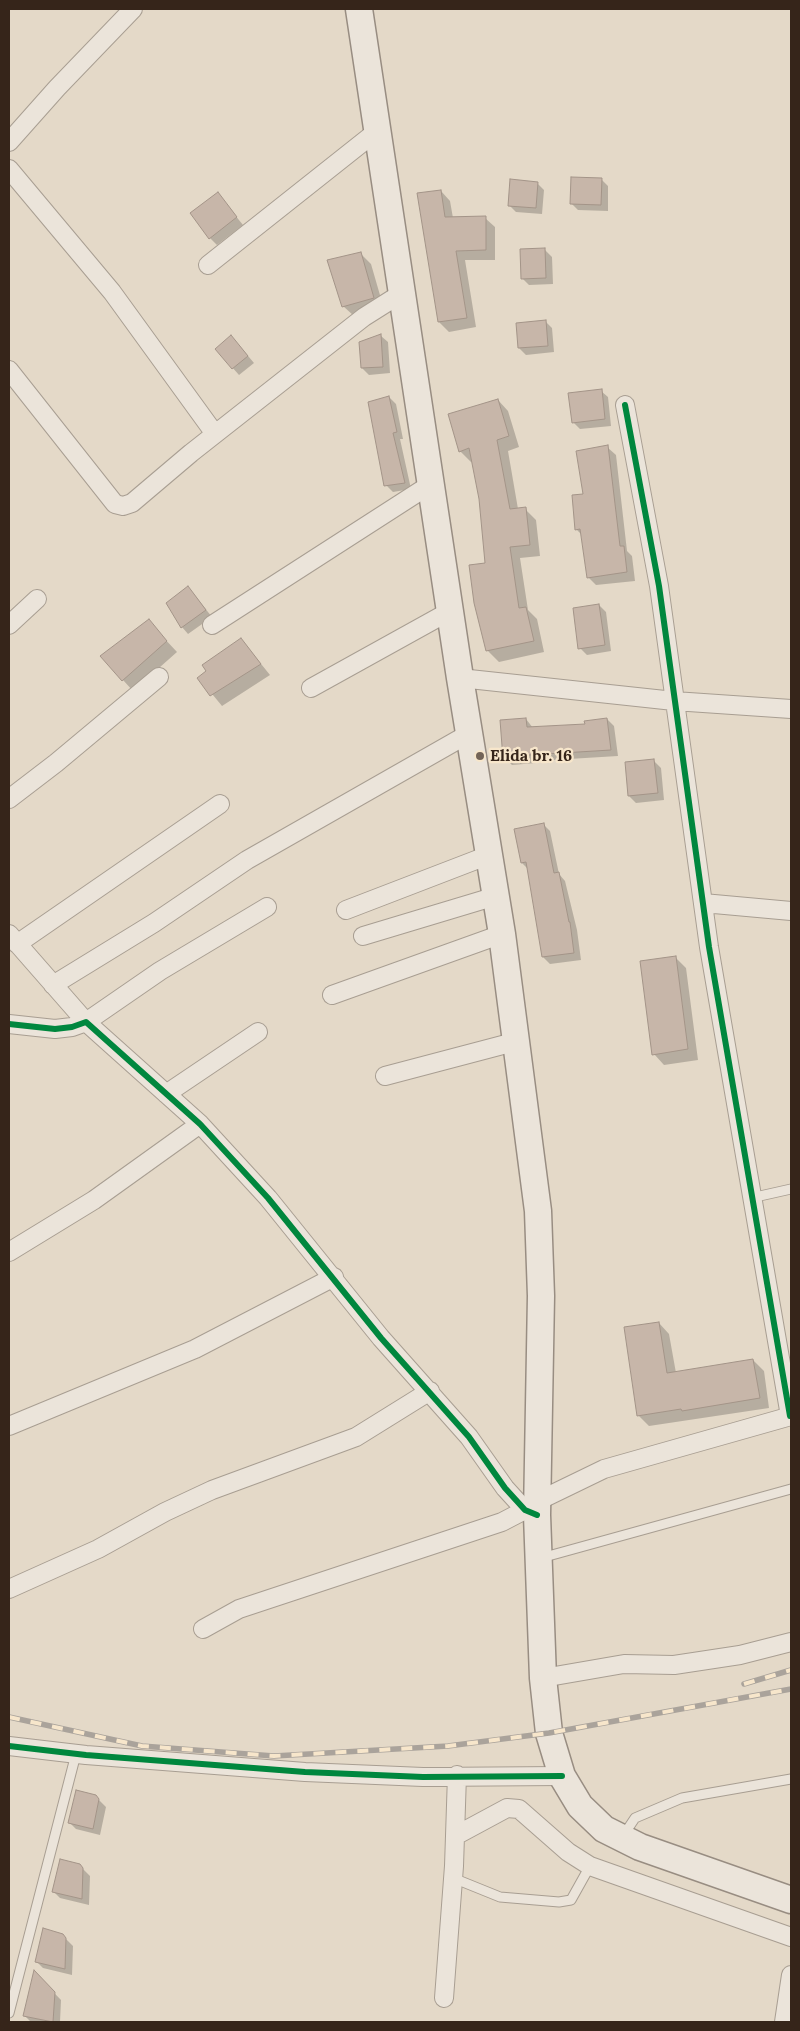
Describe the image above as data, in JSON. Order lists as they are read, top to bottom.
{
  "places": ["Elida br. 16"]
}
